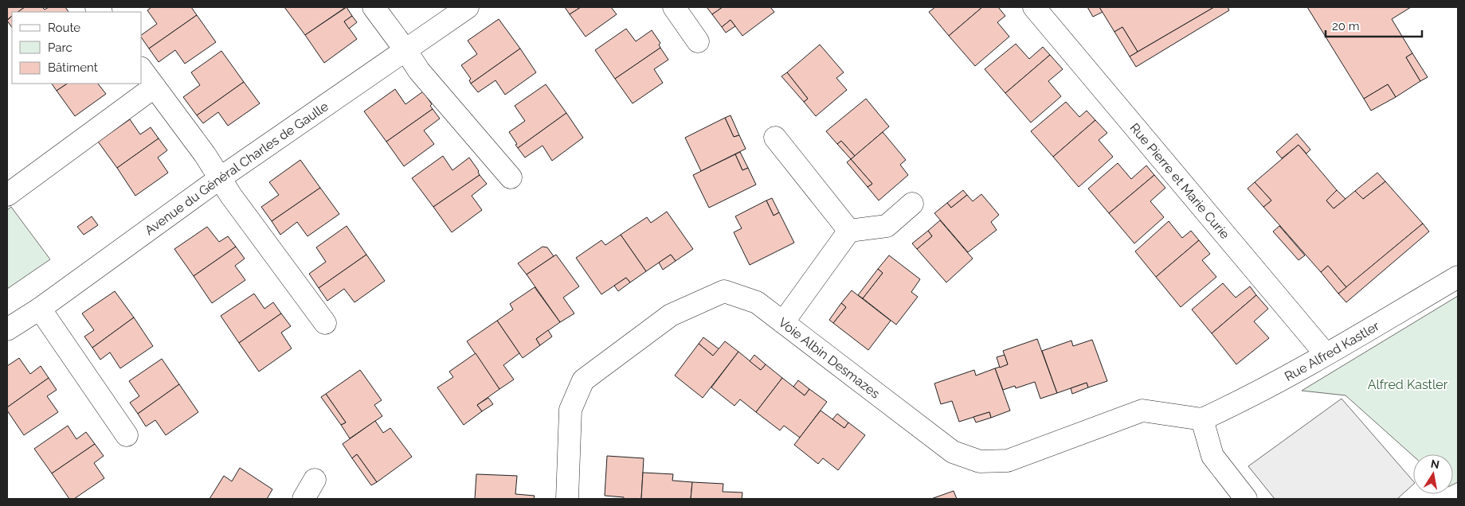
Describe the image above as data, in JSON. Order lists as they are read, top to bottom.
{
  "streets": {
    "street": [
      "Avenue du Général Charles de Gaulle",
      "Rue Pierre et Marie Curie",
      "Rue Alfred Kastler",
      "Voie Albin Desmazes"
    ]
  },
  "crossings": [
    ["Rue Pierre et Marie Curie", "Rue Alfred Kastler"],
    ["Rue Alfred Kastler", "Voie Albin Desmazes"]
  ],
  "parks": ["Alfred Kastler"],
  "legend": ["Route", "Parc", "Bâtiment"],
  "scale_bar": "20 m",
  "north": "top"
}
